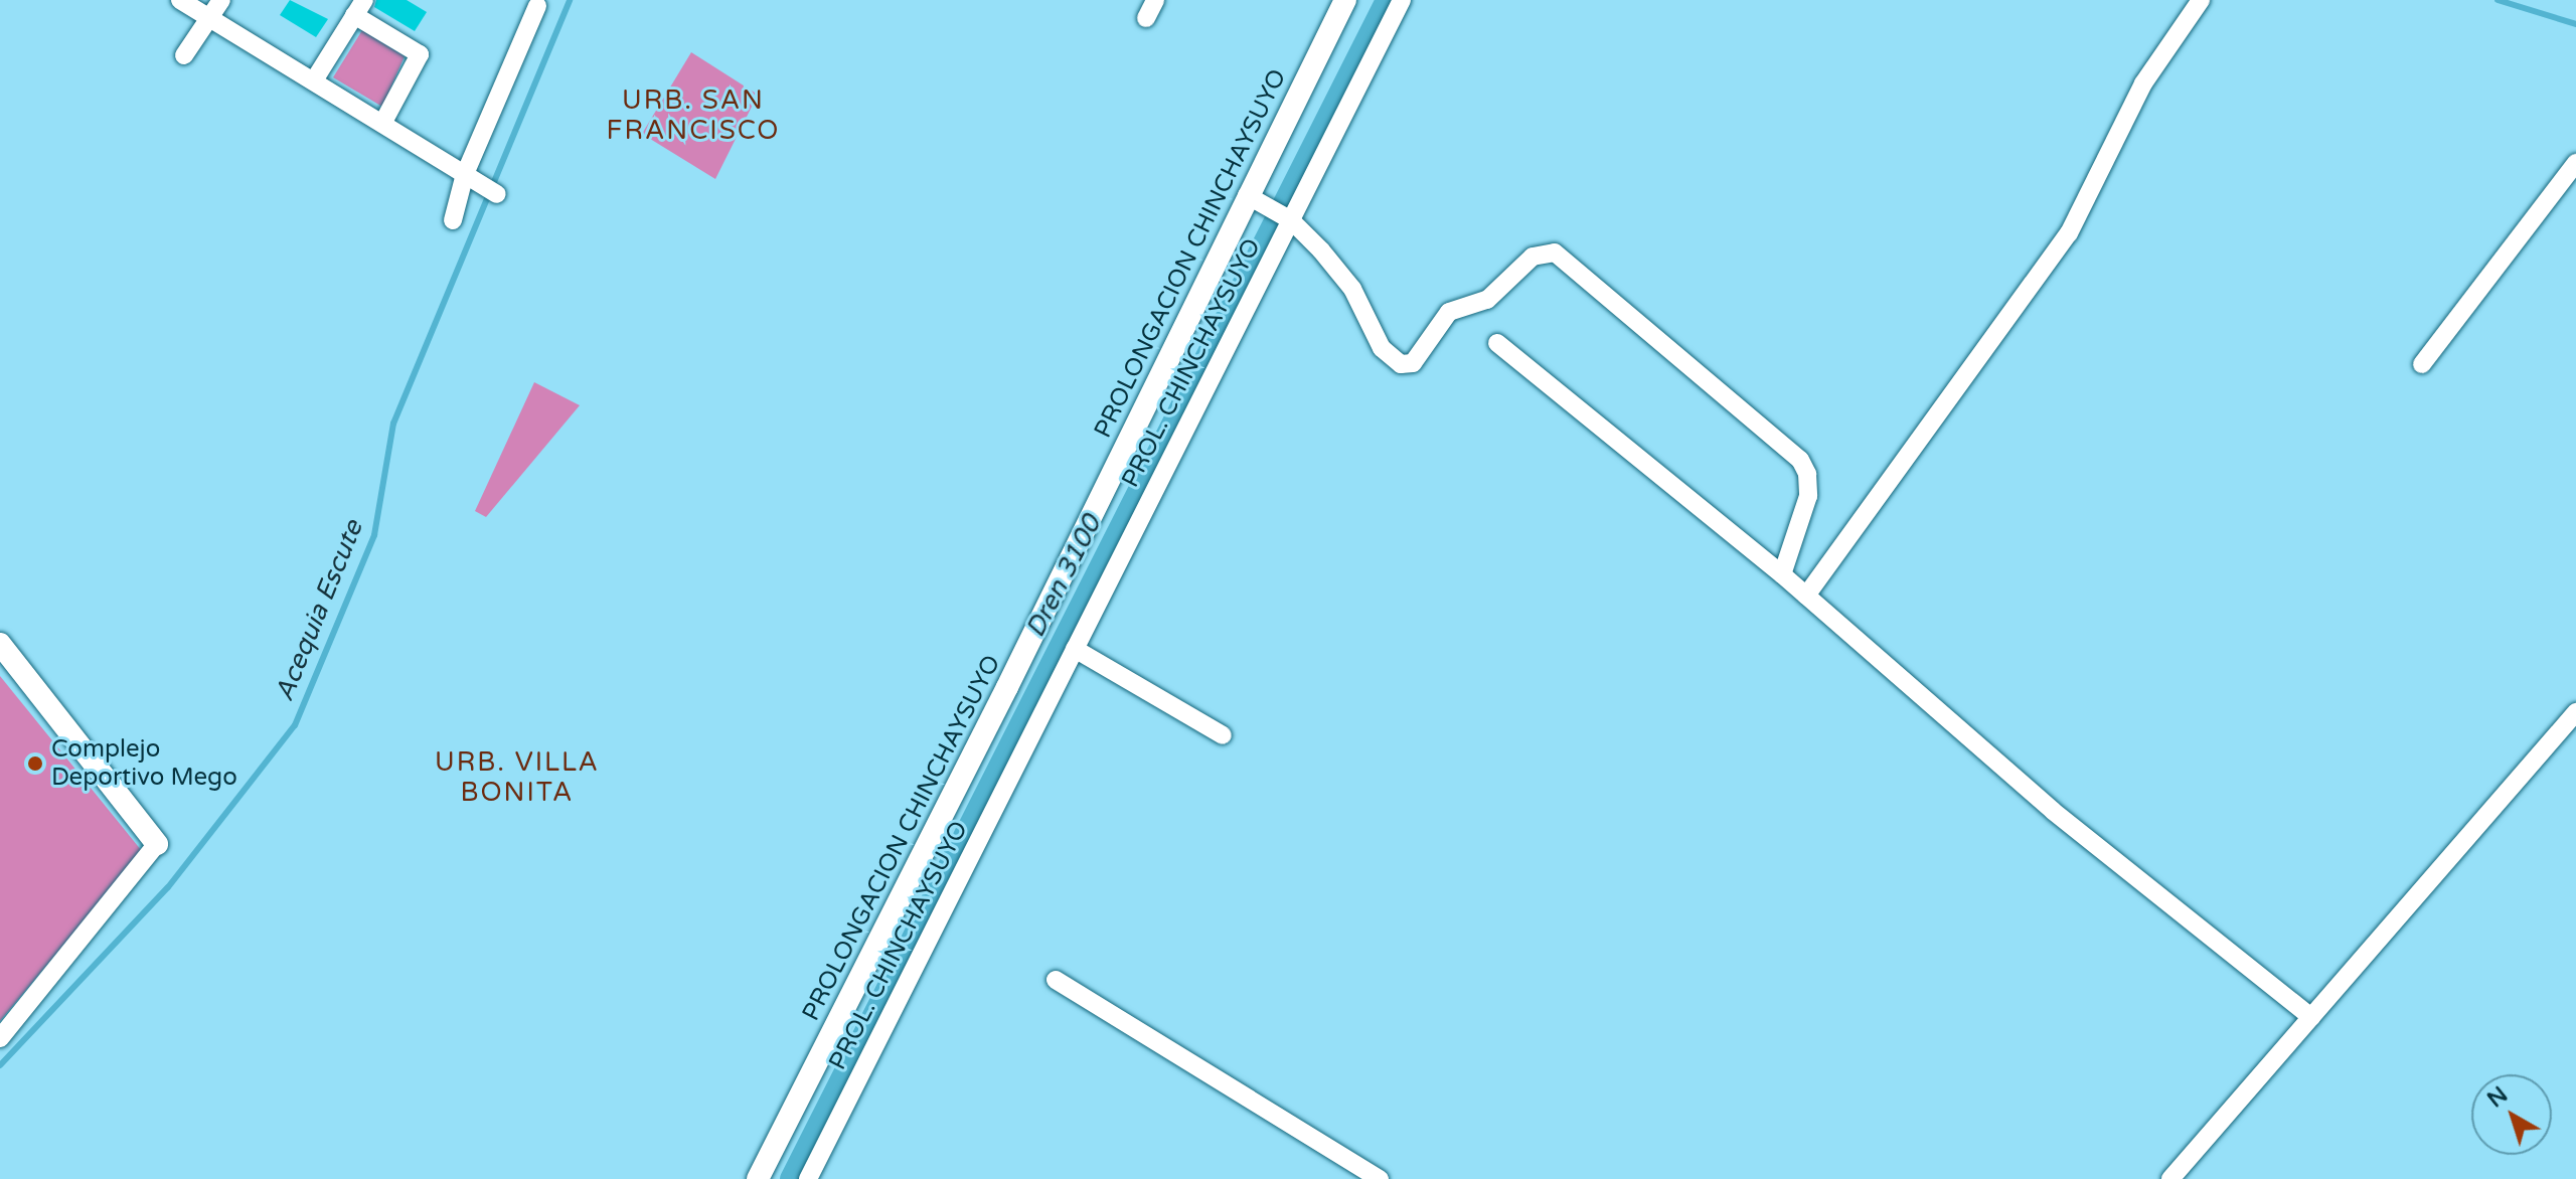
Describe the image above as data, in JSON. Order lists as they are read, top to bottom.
{
  "streets": {
    "street": ["PROLONGACION CHINCHAYSUYO", "PROL. CHINCHAYSUYO"]
  },
  "districts": ["URB. SAN FRANCISCO", "URB. VILLA BONITA"],
  "water": ["Dren 3100", "Acequia Escute"],
  "places": ["Complejo Deportivo Mego"],
  "north": "top left"
}
